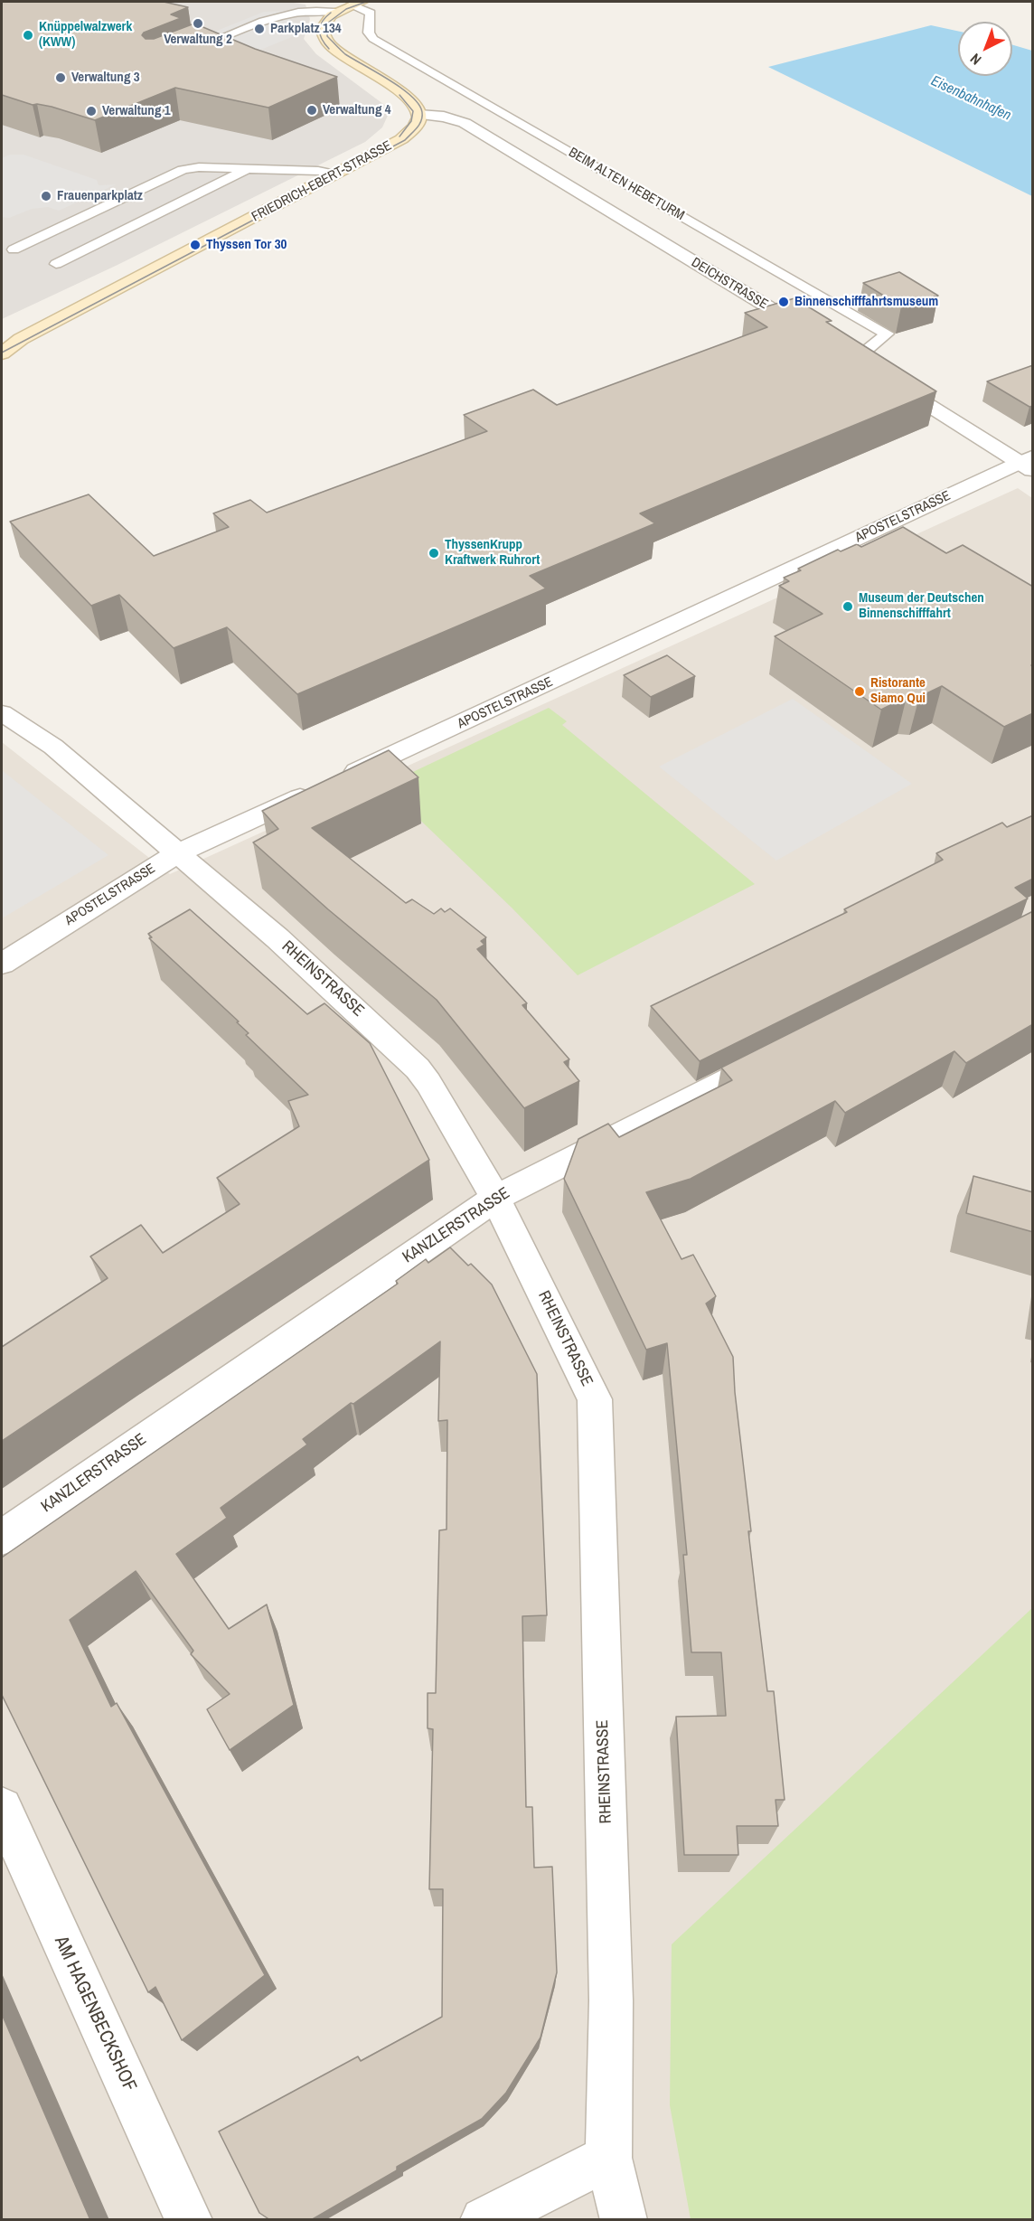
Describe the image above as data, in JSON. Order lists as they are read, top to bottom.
{
  "streets": {
    "main road": ["FRIEDRICH-EBERT-STRASSE"],
    "street": [
      "DEICHSTRASSE",
      "APOSTELSTRASSE",
      "RHEINSTRASSE",
      "KANZLERSTRASSE",
      "AM HAGENBECKSHOF"
    ],
    "lane": ["BEIM ALTEN HEBETURM"]
  },
  "crossings": [
    ["FRIEDRICH-EBERT-STRASSE", "DEICHSTRASSE"],
    ["APOSTELSTRASSE", "RHEINSTRASSE"],
    ["RHEINSTRASSE", "KANZLERSTRASSE"]
  ],
  "water": ["Eisenbahnhafen"],
  "places": [
    "Verwaltung 2",
    "Parkplatz 134",
    "Knüppelwalzwerk (KWW)",
    "Verwaltung 3",
    "Verwaltung 4",
    "Verwaltung 1",
    "Frauenparkplatz",
    "Thyssen Tor 30",
    "Binnenschifffahrtsmuseum",
    "ThyssenKrupp Kraftwerk Ruhrort",
    "Museum der Deutschen Binnenschifffahrt",
    "Ristorante Siamo Qui"
  ],
  "north": "bottom left"
}
